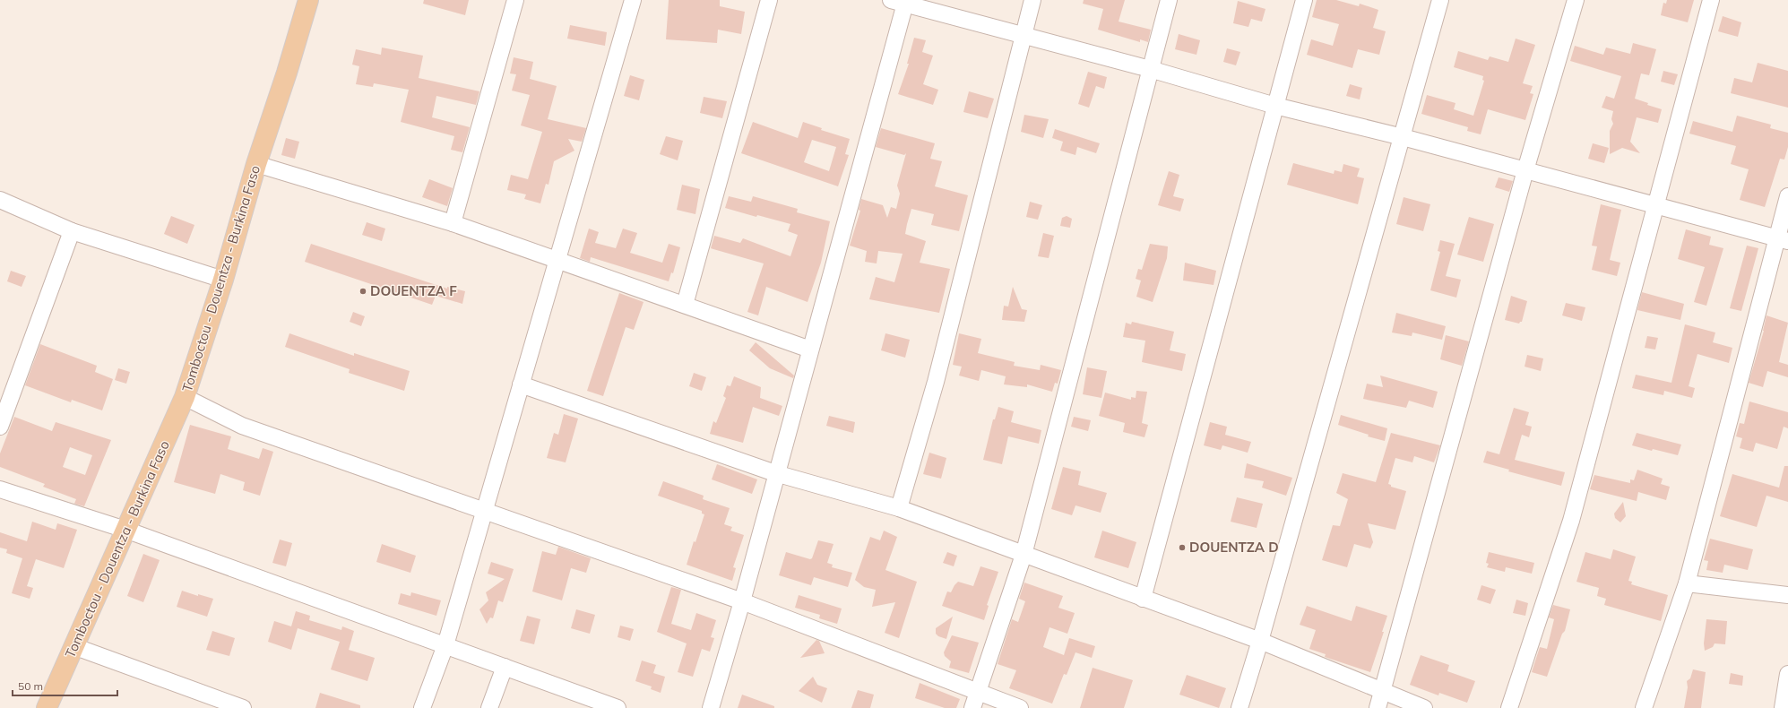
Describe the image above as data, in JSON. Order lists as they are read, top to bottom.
{
  "streets": {
    "main road": ["Tomboctou - Douentza - Burkina Faso"]
  },
  "places": ["DOUENTZA F", "DOUENTZA D"],
  "scale_bar": "50 m"
}
